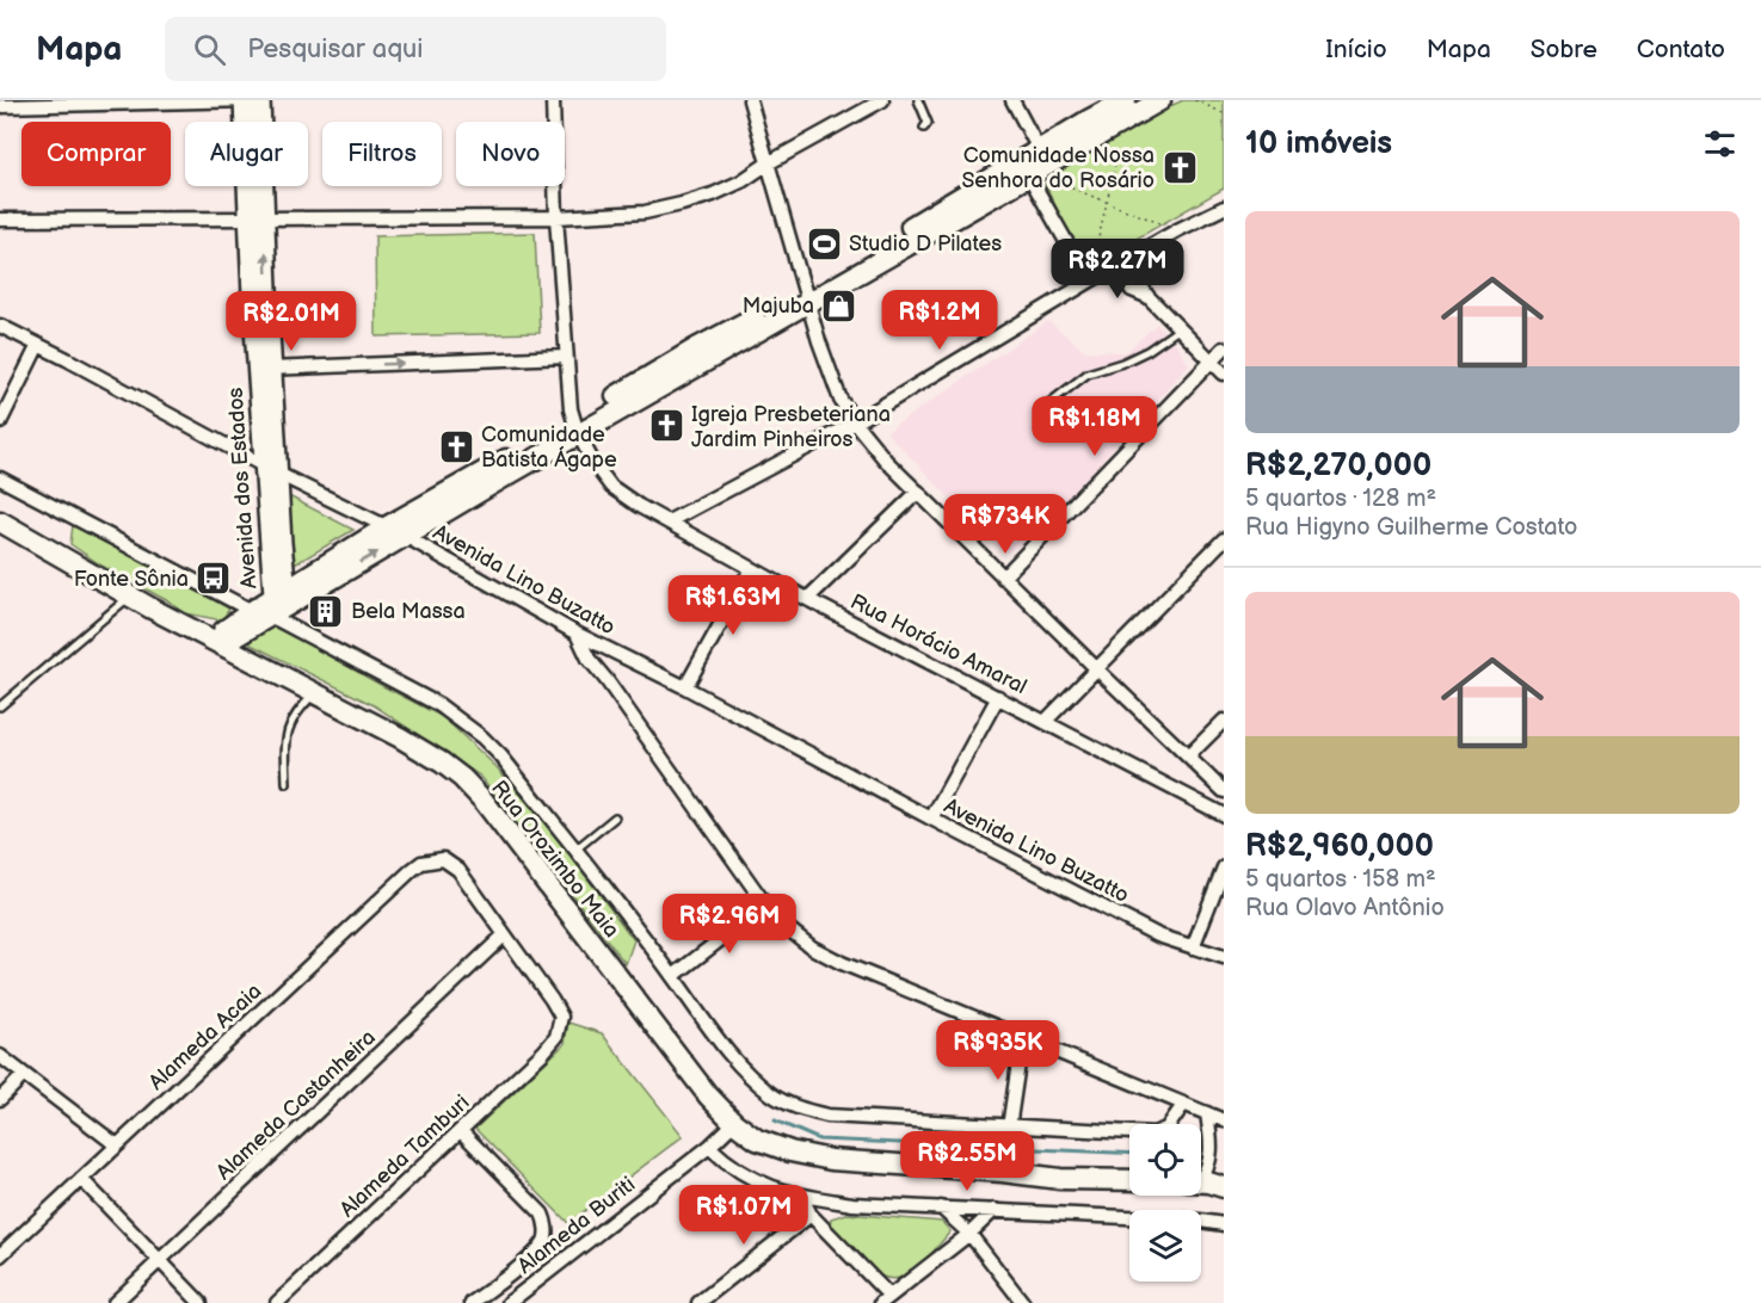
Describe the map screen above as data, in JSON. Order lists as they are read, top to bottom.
{
  "streets": {
    "main road": ["Avenida dos Estados", "Rua Orozimbo Maia"],
    "street": [
      "Avenida Lino Buzatto",
      "Rua Horácio Amaral",
      "Alameda Acaia",
      "Alameda Castanheira",
      "Alameda Tamburi",
      "Alameda Buriti"
    ]
  },
  "crossings": [
    ["Avenida dos Estados", "Avenida Lino Buzatto"],
    ["Rua Orozimbo Maia", "Alameda Buriti"],
    ["Alameda Acaia", "Alameda Castanheira"],
    ["Alameda Acaia", "Alameda Tamburi"],
    ["Alameda Castanheira", "Alameda Tamburi"]
  ],
  "places": {
    "church": ["Comunidade Nossa Senhora do Rosário", "Igreja Presbeteriana Jardim Pinheiros", "Comunidade Batista Ágape"],
    "sports": ["Studio D Pilates"],
    "shop": ["Majuba"],
    "bus stop": ["Fonte Sônia"],
    "building": ["Bela Massa"]
  },
  "page": {
    "header": "Mapa",
    "search": "Pesquisar aqui",
    "nav": [
      "Início",
      "Mapa",
      "Sobre",
      "Contato"
    ],
    "heading": "10 imóveis",
    "chip": [
      "Comprar",
      "Alugar",
      "Filtros",
      "Novo"
    ],
    "list": [
      {
        "name": "R$2,270,000",
        "note": "5 quartos · 128 m² · Rua Higyno Guilherme Costato"
      },
      {
        "name": "R$2,960,000",
        "note": "5 quartos · 158 m² · Rua Olavo Antônio"
      }
    ],
    "price": [
      "R$2.27M",
      "R$1.2M",
      "R$2.01M",
      "R$1.18M",
      "R$734K",
      "R$1.63M",
      "R$2.96M",
      "R$935K",
      "R$2.55M",
      "R$1.07M"
    ]
  }
}
